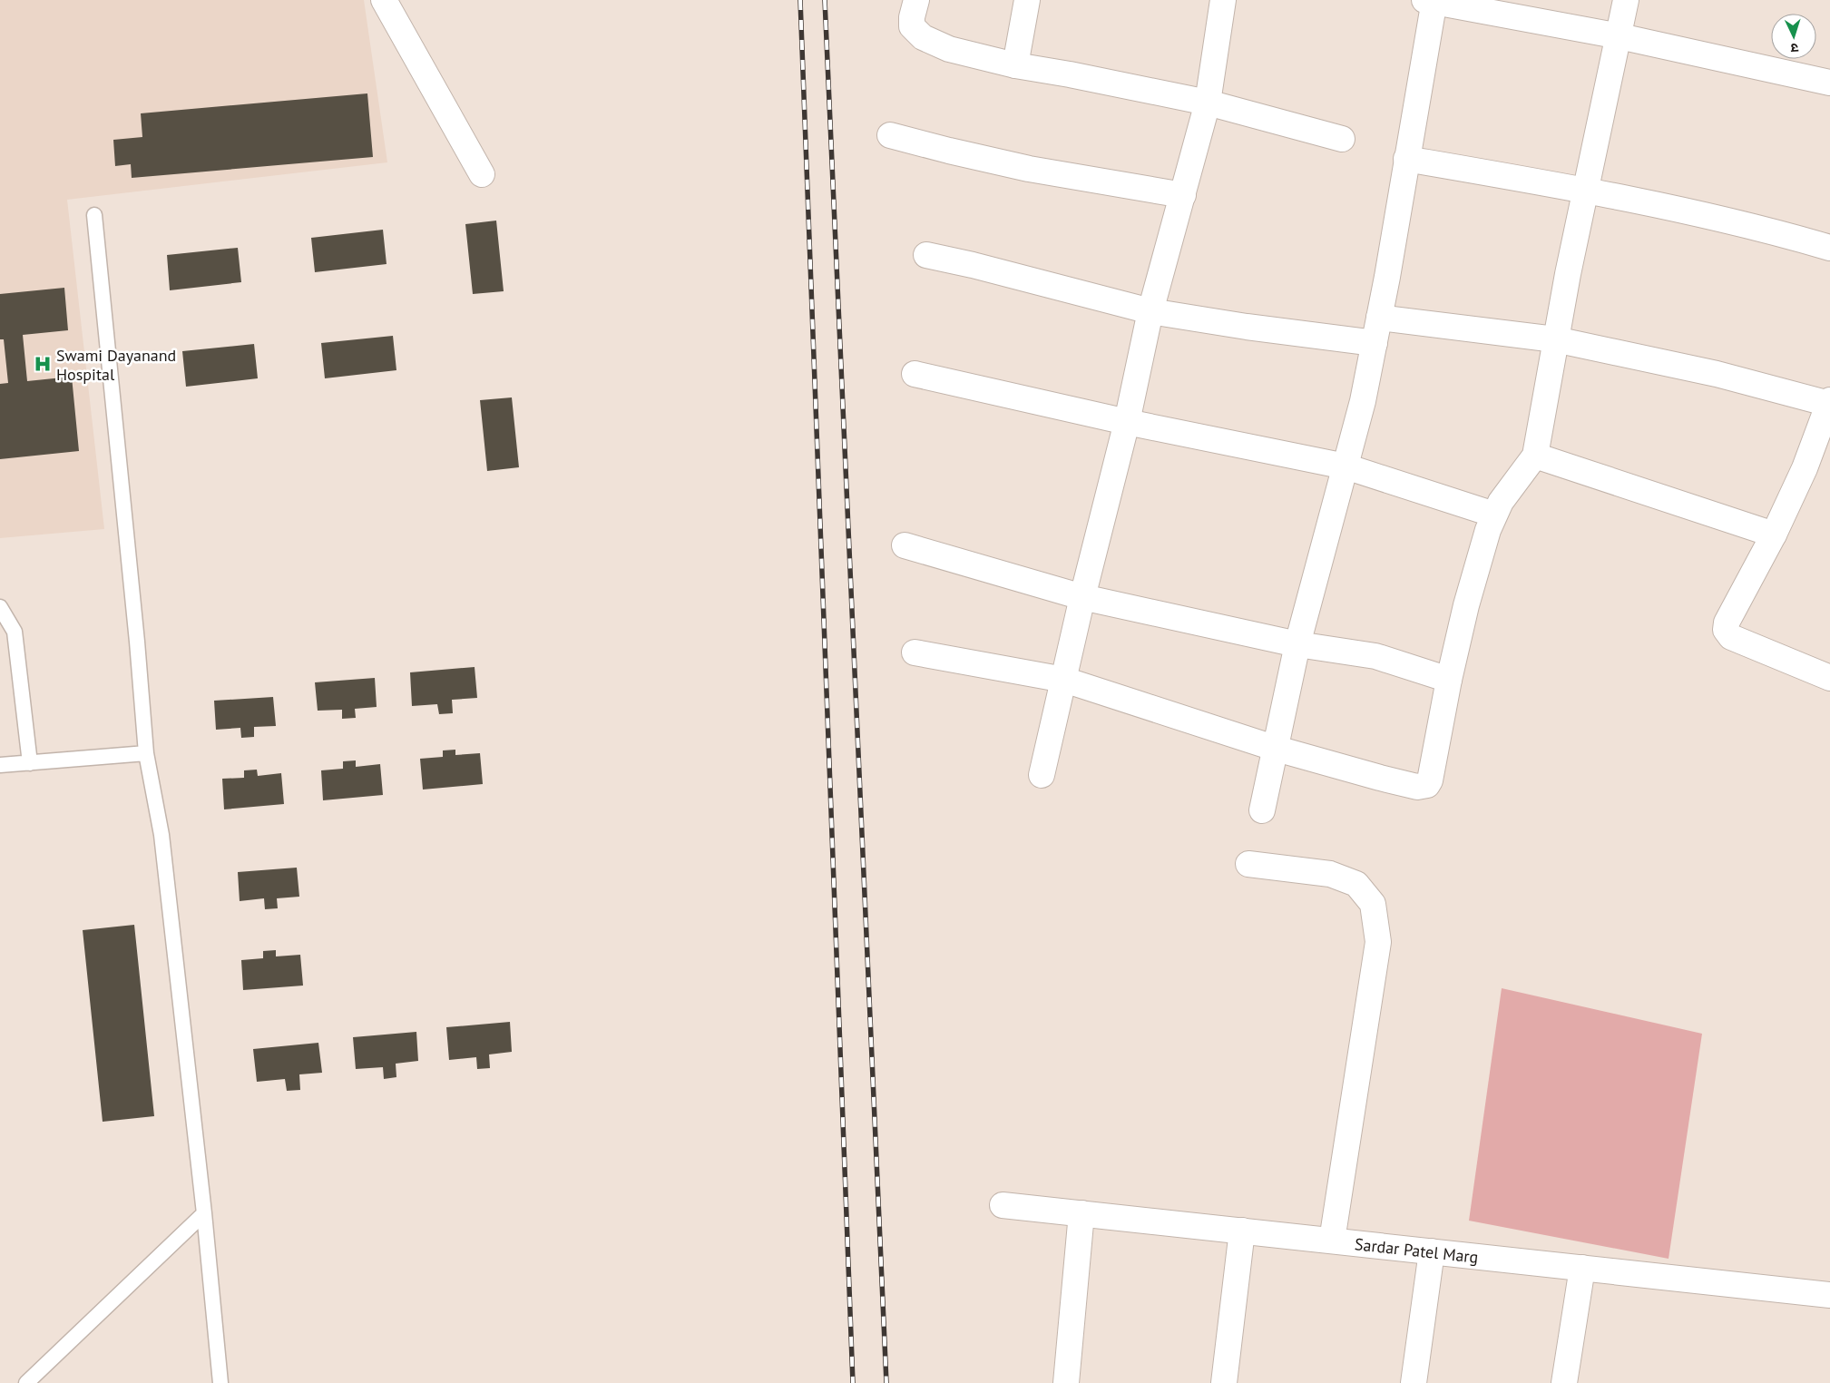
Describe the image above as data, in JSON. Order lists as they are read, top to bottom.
{
  "streets": {
    "street": ["Sardar Patel Marg"]
  },
  "places": {
    "hospital": ["Swami Dayanand Hospital"]
  },
  "north": "bottom"
}
